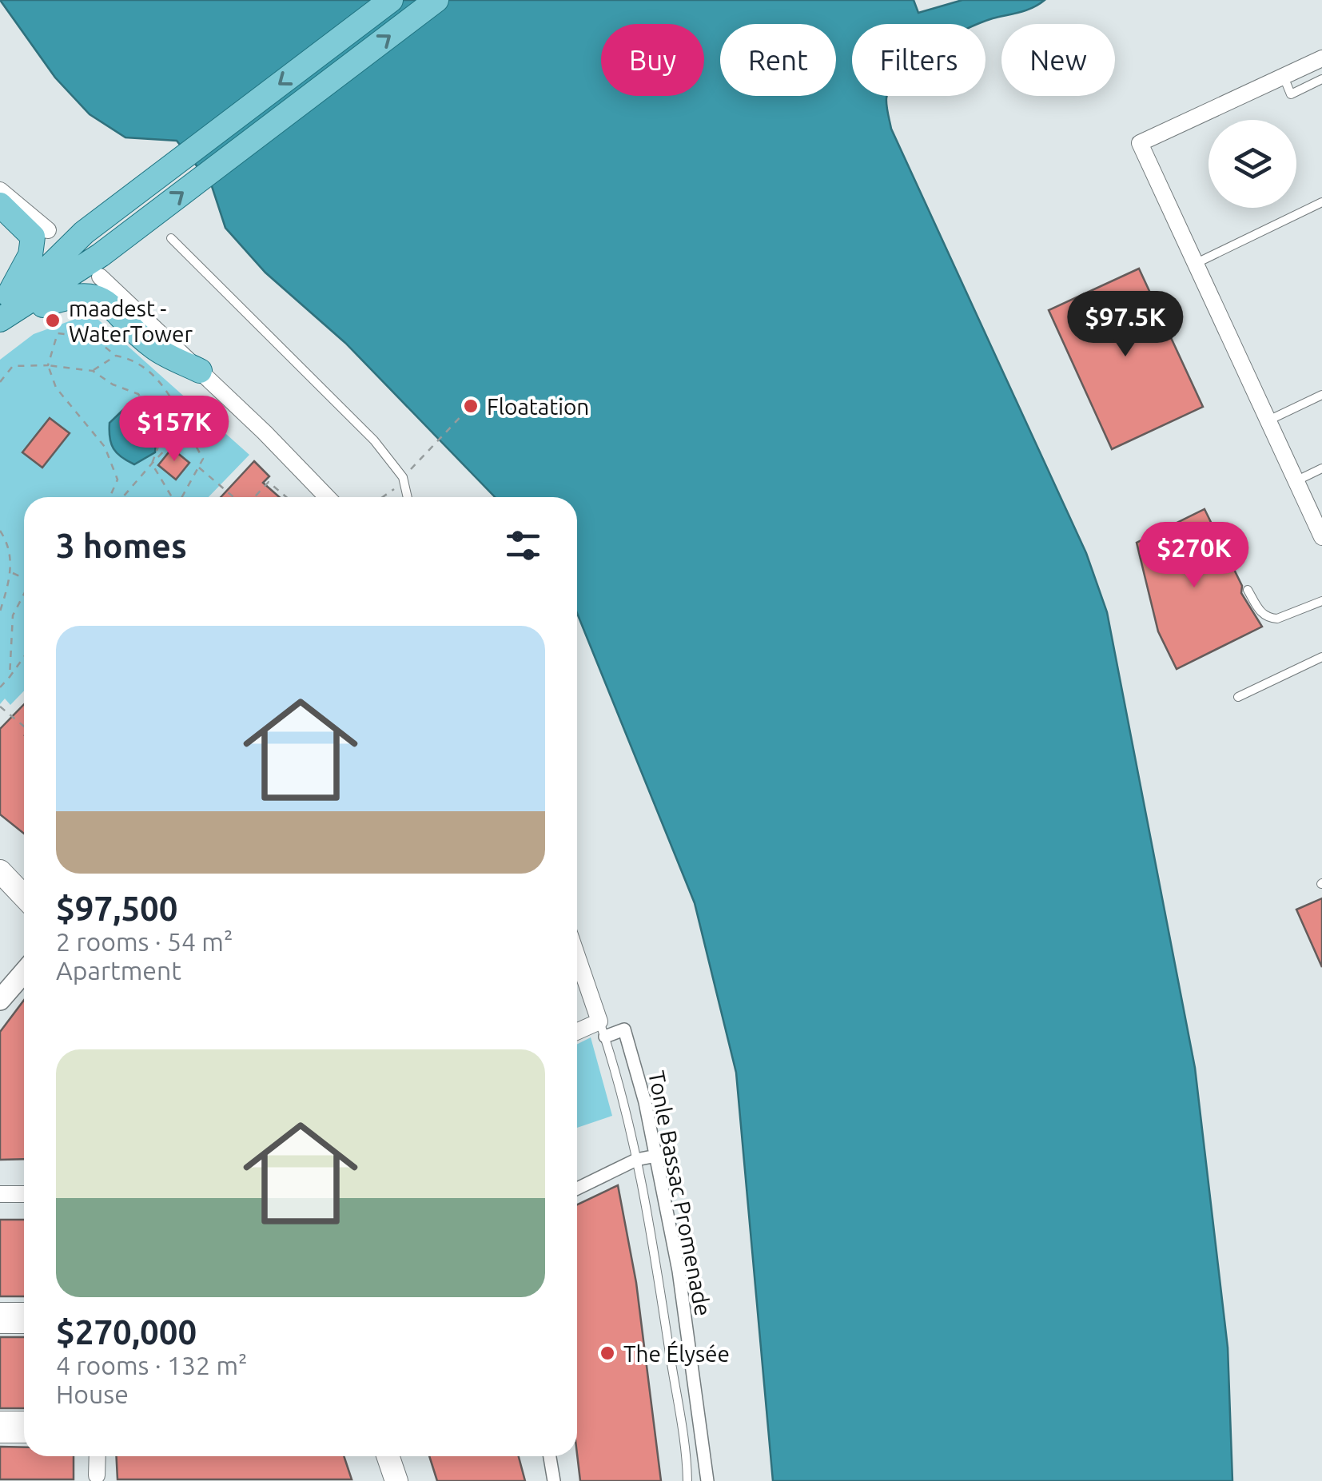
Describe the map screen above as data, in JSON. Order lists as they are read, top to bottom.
{
  "streets": {
    "street": ["Tonle Bassac Promenade"]
  },
  "places": ["maadest - WaterTower", "Floatation", "The Élysée"],
  "page": {
    "chip": [
      "Buy",
      "Rent",
      "Filters",
      "New"
    ],
    "price": ["$97.5K", "$157K", "$270K"],
    "heading": "3 homes",
    "list": [
      {
        "name": "$97,500",
        "note": "2 rooms · 54 m² · Apartment"
      },
      {
        "name": "$270,000",
        "note": "4 rooms · 132 m² · House"
      }
    ]
  }
}
